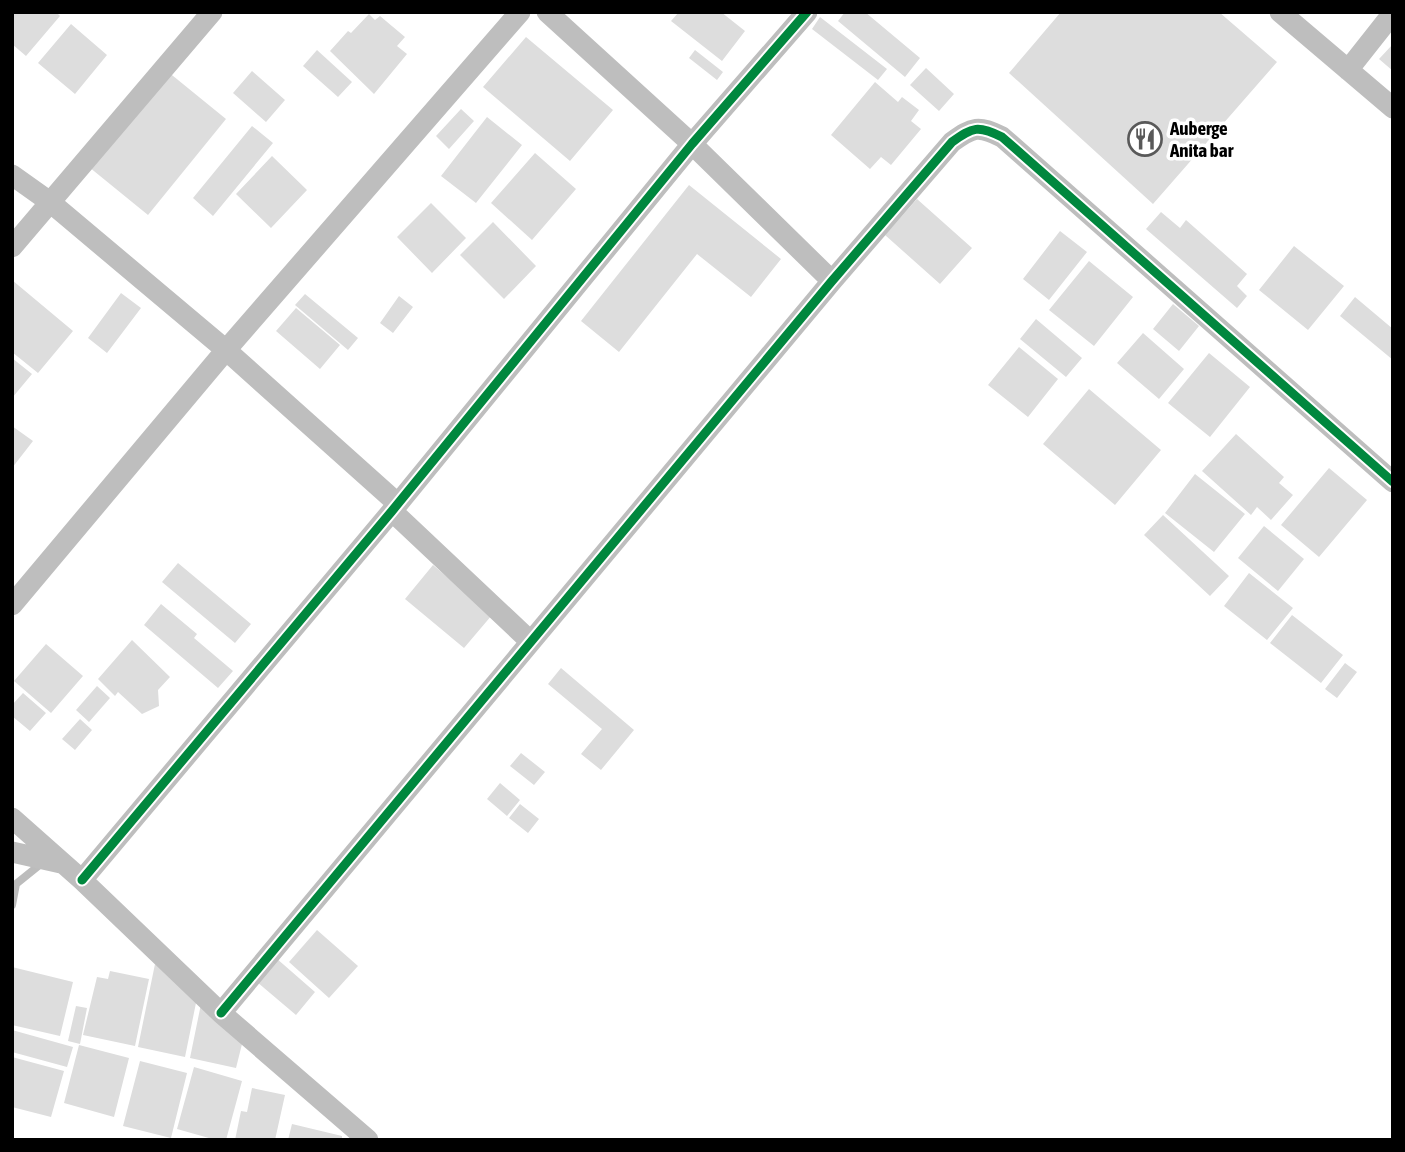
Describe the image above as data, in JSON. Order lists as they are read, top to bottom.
{
  "places": {
    "restaurant": ["Auberge Anita bar"]
  }
}
